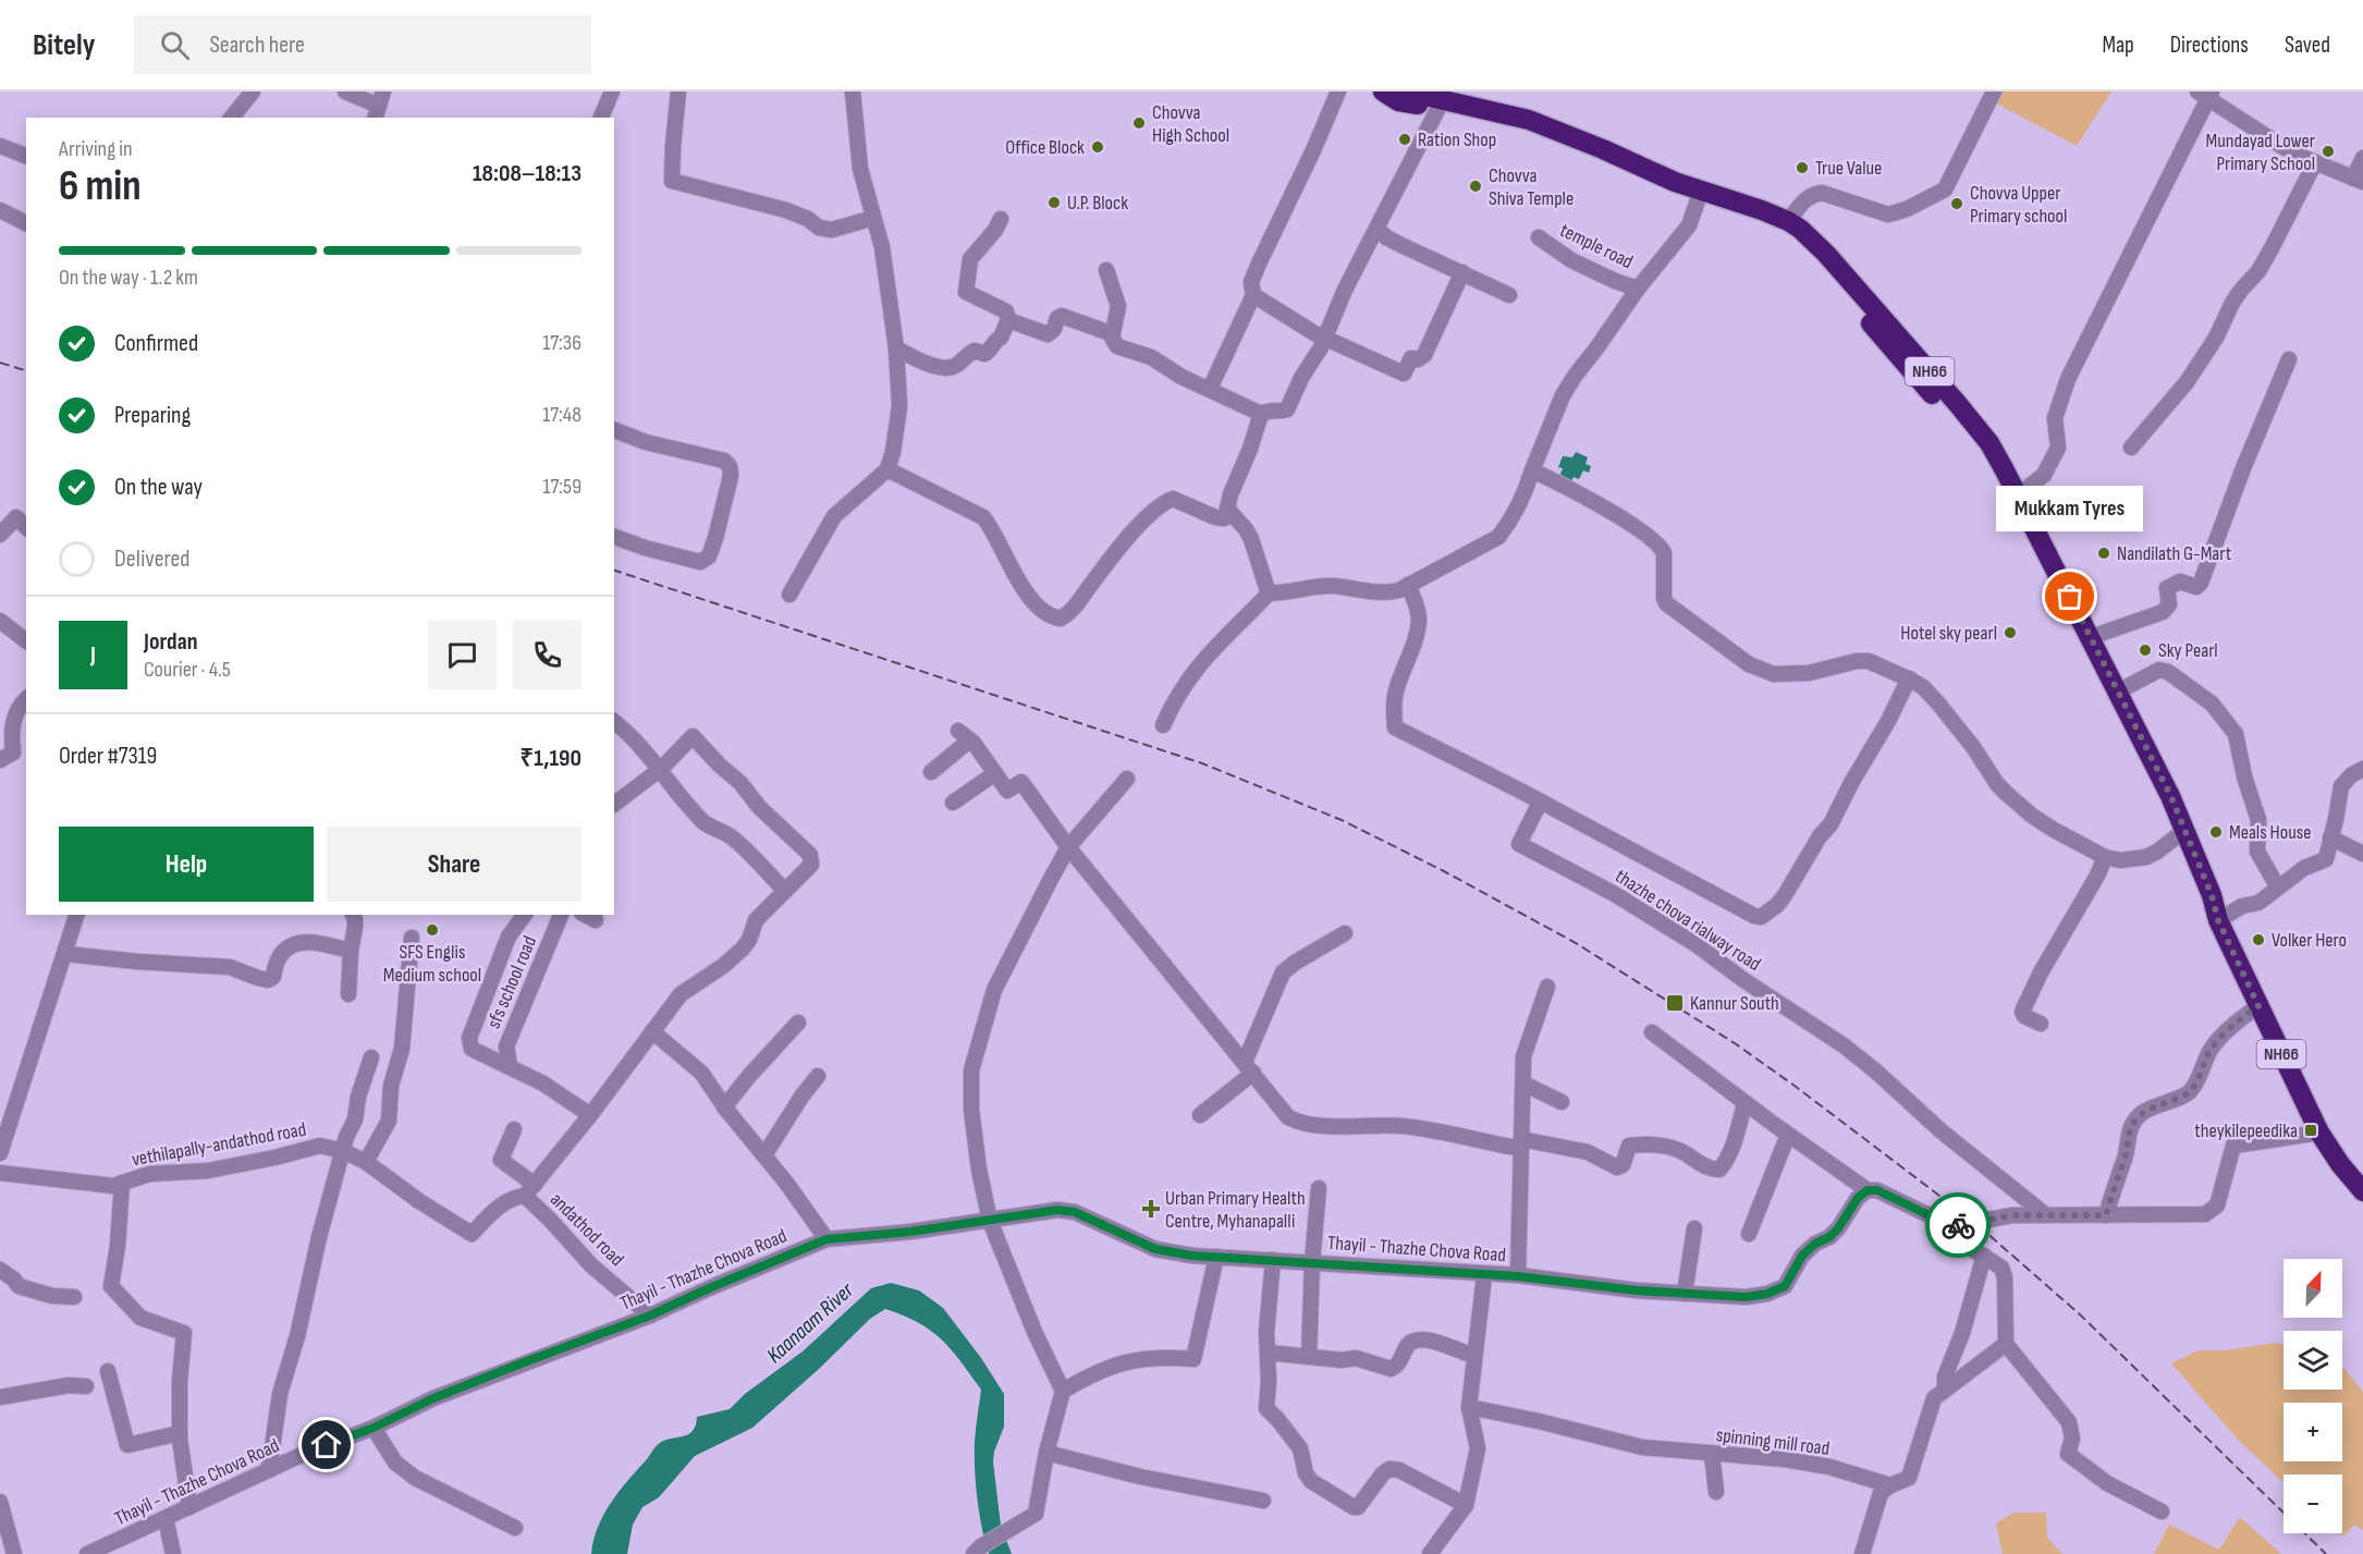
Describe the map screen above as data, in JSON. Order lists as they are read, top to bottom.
{
  "streets": {
    "highway": ["NH66"],
    "street": [
      "temple road",
      "thazhe chova rialway road",
      "sfs school road",
      "vethilapally-andathod road",
      "andathod road",
      "Thayil - Thazhe Chova Road",
      "spinning mill road"
    ]
  },
  "crossings": [
    ["andathod road", "Thayil - Thazhe Chova Road"]
  ],
  "water": ["Kaanaam River"],
  "places": {
    "other": [
      "Chovva High School",
      "Ration Shop",
      "Office Block",
      "Mundayad Lower Primary School",
      "True Value",
      "Chovva Shiva Temple",
      "U.P. Block",
      "Chovva Upper Primary school",
      "Nandilath G-Mart",
      "Mukkam Tyres",
      "Hotel sky pearl",
      "Sky Pearl",
      "Meals House",
      "SFS Englis Medium school",
      "Volker Hero"
    ],
    "transit": ["Kannur South", "theykilepeedika"],
    "health": ["Urban Primary Health Centre, Myhanapalli"]
  },
  "north": "top right",
  "page": {
    "header": "Bitely",
    "search": "Search here",
    "nav": ["Map", "Directions", "Saved"],
    "heading": ["6 min", "Arriving in", "18:08–18:13"],
    "panel": [
      "Jordan",
      "Courier · 4.5",
      "Order #7319",
      "₹1,190"
    ],
    "bar": "On the way · 1.2 km",
    "list": [
      ["Confirmed", "17:36"],
      ["Preparing", "17:48"],
      ["On the way", "17:59"],
      "Delivered"
    ],
    "bubble": "Mukkam Tyres",
    "round": "J",
    "buttons": ["Help", "Share"],
    "map_buttons": ["+", "−"]
  }
}
